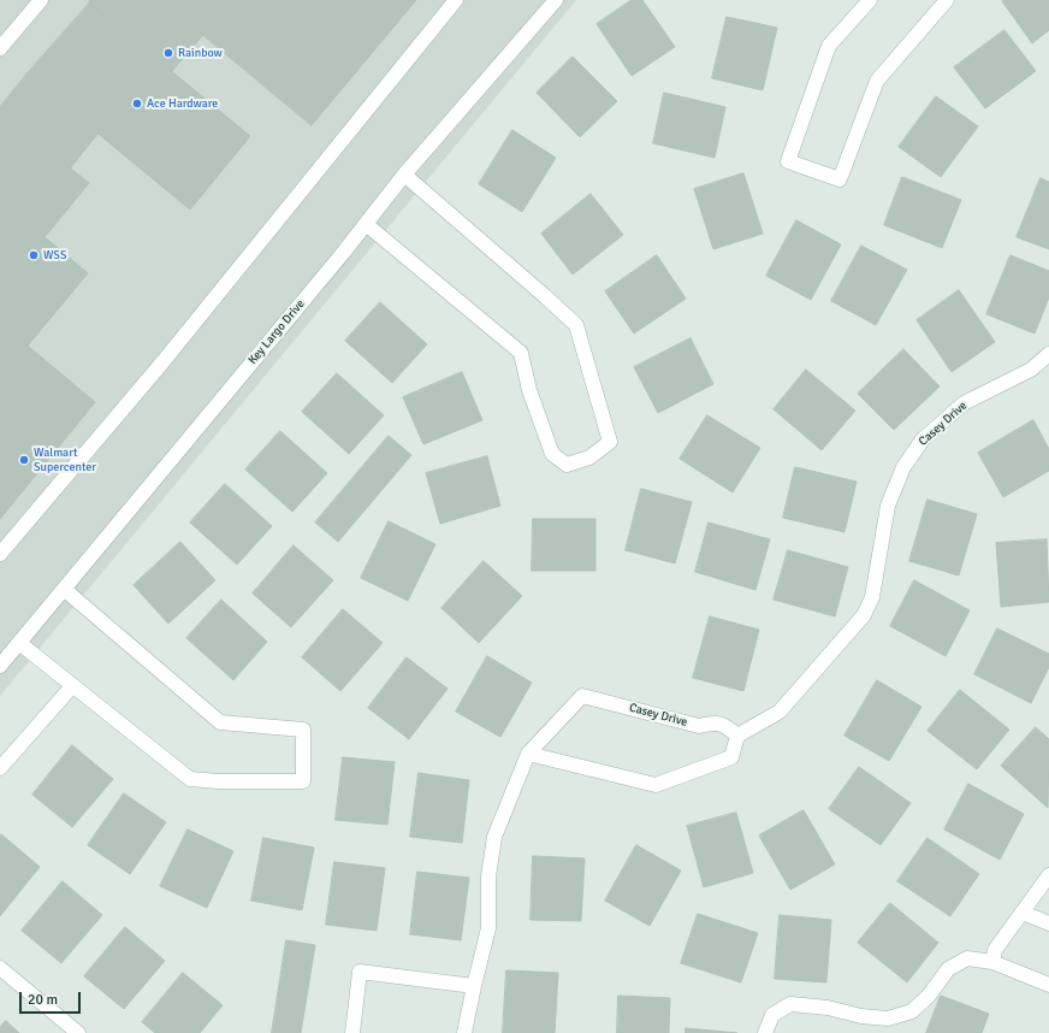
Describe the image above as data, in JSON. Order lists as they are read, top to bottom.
{
  "streets": {
    "street": ["Key Largo Drive", "Casey Drive"]
  },
  "places": [
    "Rainbow",
    "Ace Hardware",
    "WSS",
    "Walmart Supercenter"
  ],
  "scale_bar": "20 m"
}
